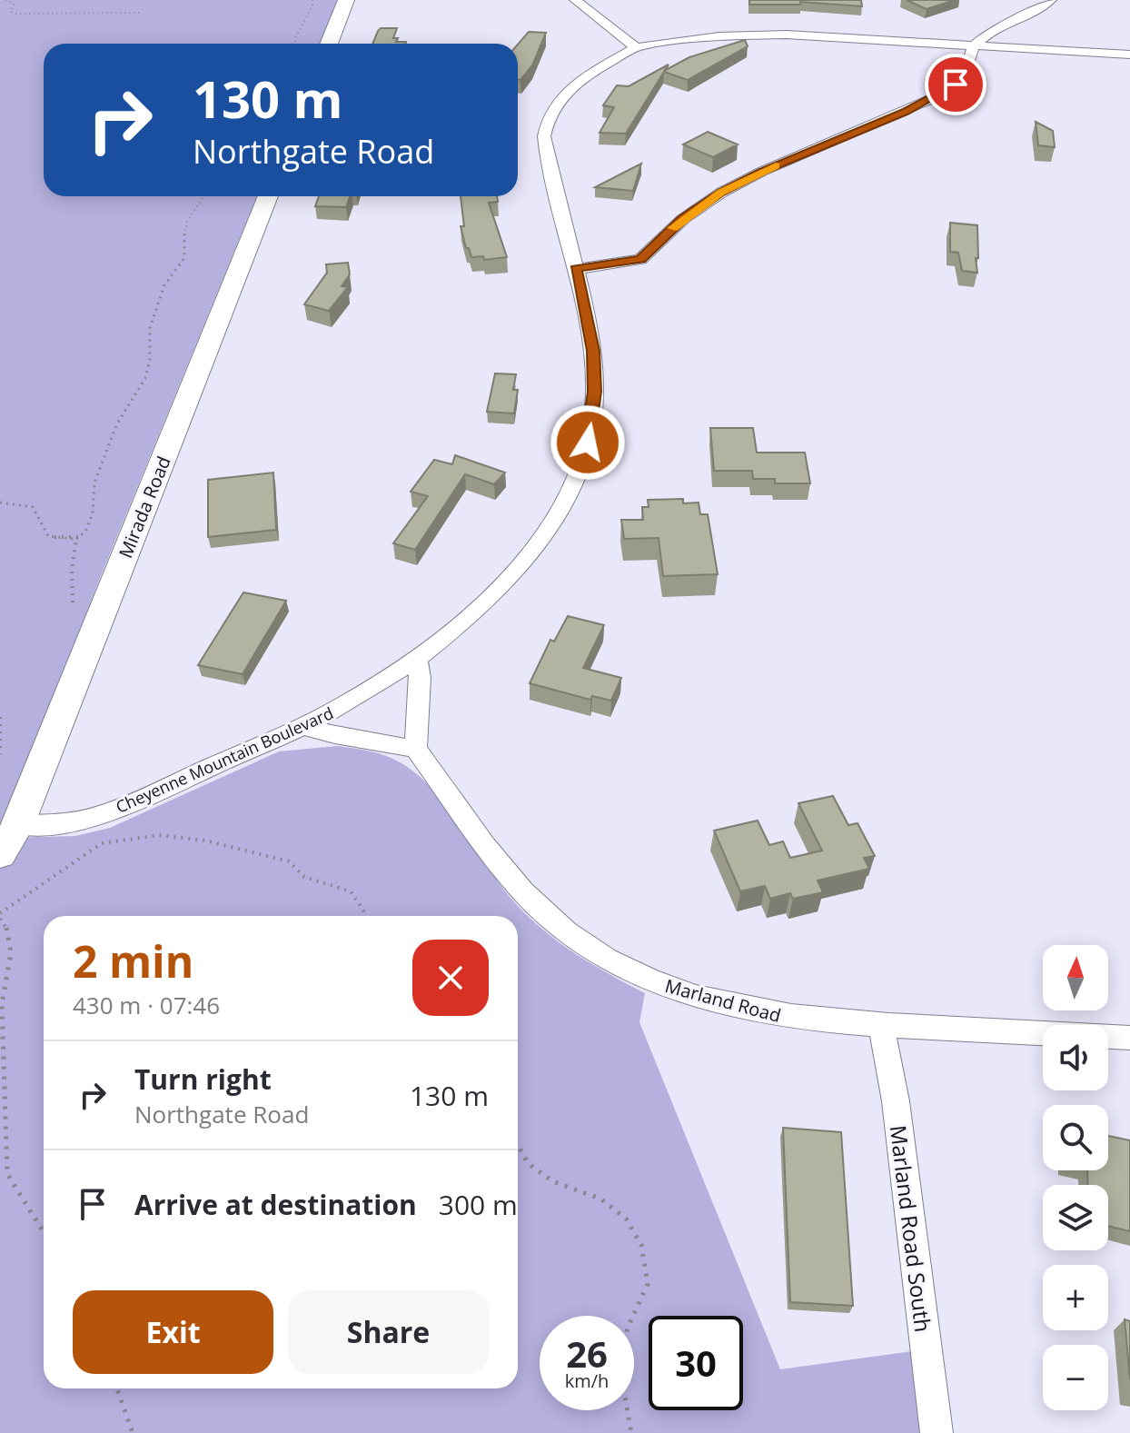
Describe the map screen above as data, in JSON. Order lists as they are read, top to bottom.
{
  "streets": {
    "street": [
      "Mirada Road",
      "Cheyenne Mountain Boulevard",
      "Marland Road",
      "Marland Road South"
    ]
  },
  "crossings": [
    ["Mirada Road", "Cheyenne Mountain Boulevard"],
    ["Marland Road", "Marland Road South"]
  ],
  "north": "top",
  "page": {
    "turn": ["130 m", "Northgate Road"],
    "heading": ["2 min", "430 m · 07:46"],
    "map_buttons": ["+", "−"],
    "list": [
      {
        "name": "Turn right",
        "note": "Northgate Road",
        "value": "130 m"
      },
      {
        "name": "Arrive at destination",
        "value": "300 m"
      }
    ],
    "buttons": ["Exit", "Share"],
    "speed": "26 km/h",
    "limit": "30"
  }
}
